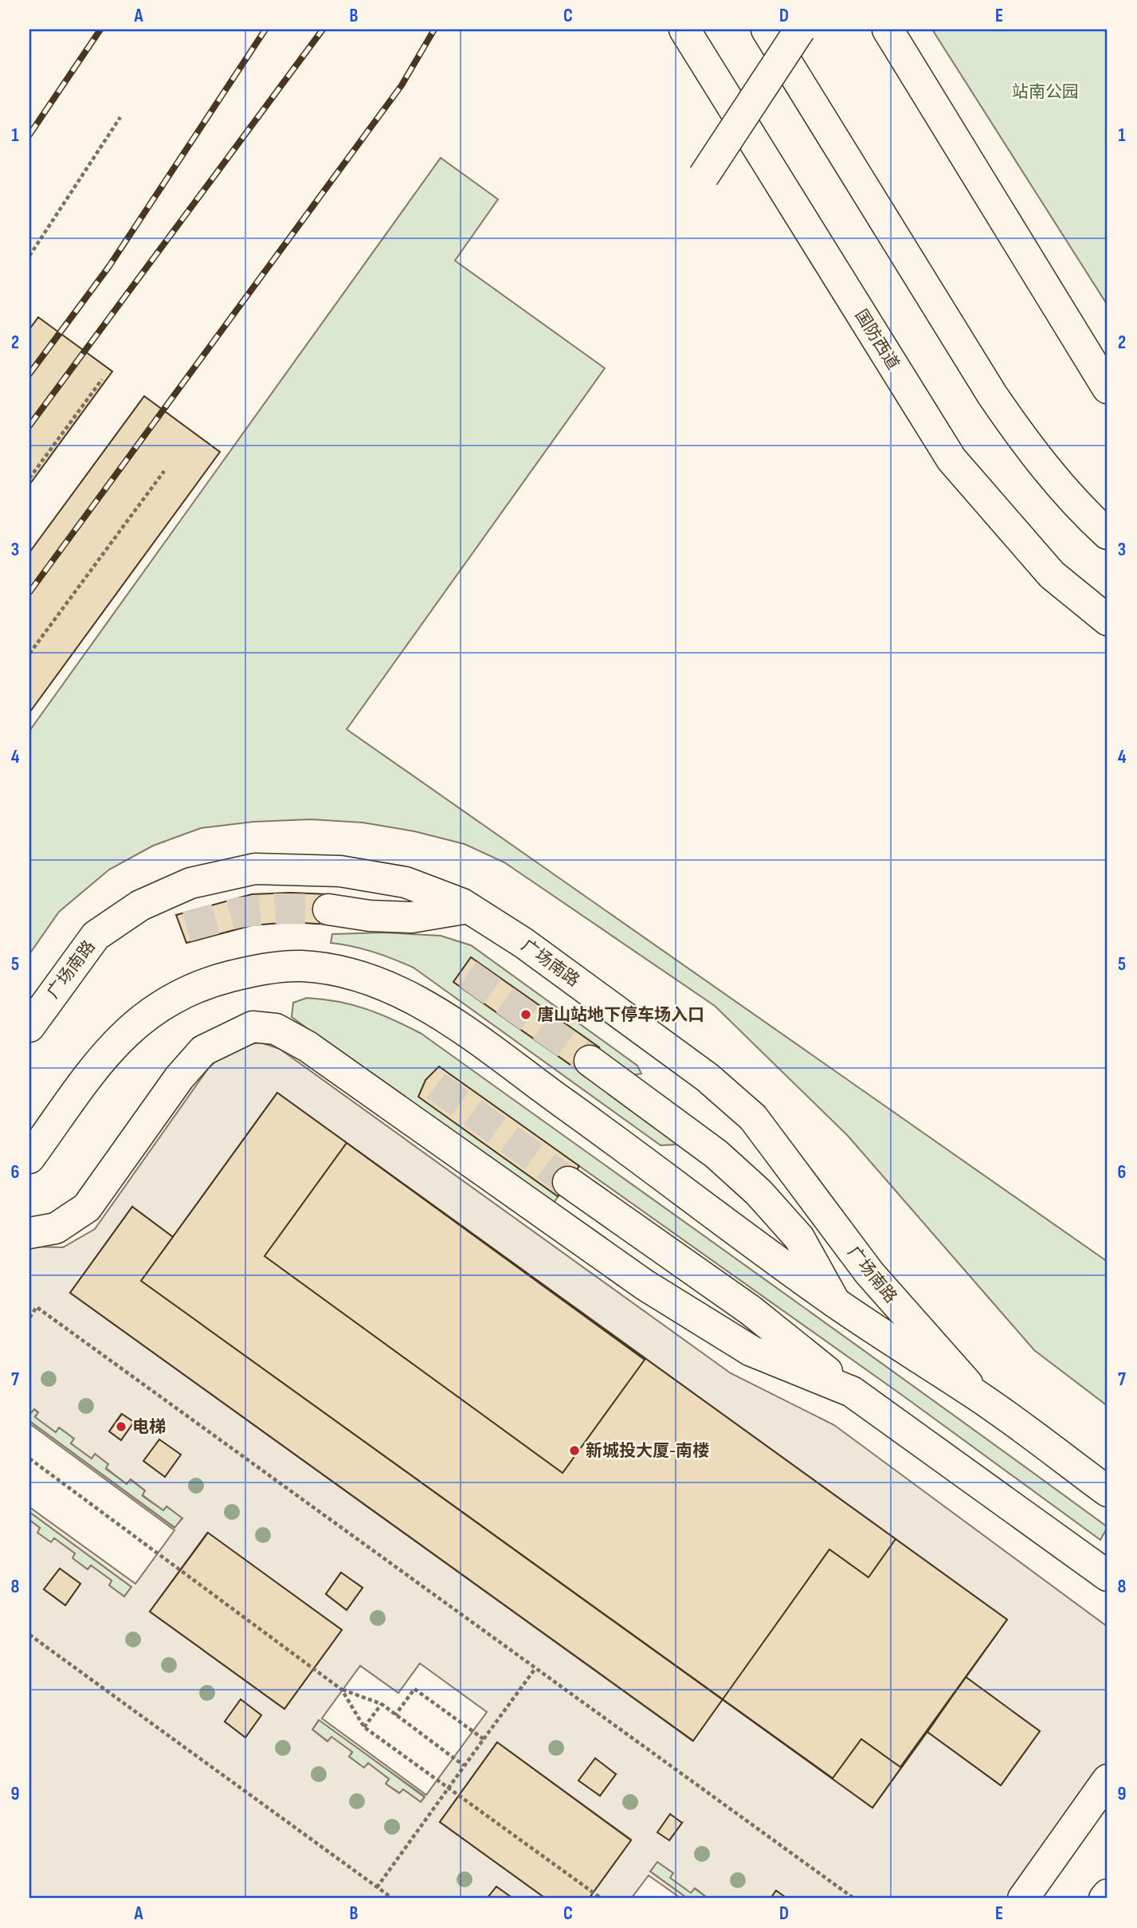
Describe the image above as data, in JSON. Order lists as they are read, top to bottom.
{
  "streets": {
    "street": ["国防西道", "广场南路"]
  },
  "parks": ["站南公园"],
  "places": ["唐山站地下停车场入口", "电梯", "新城投大厦-南楼"],
  "grid": {
    "columns": [
      "A",
      "B",
      "C",
      "D",
      "E"
    ],
    "rows": [
      "1",
      "2",
      "3",
      "4",
      "5",
      "6",
      "7",
      "8",
      "9"
    ]
  }
}
